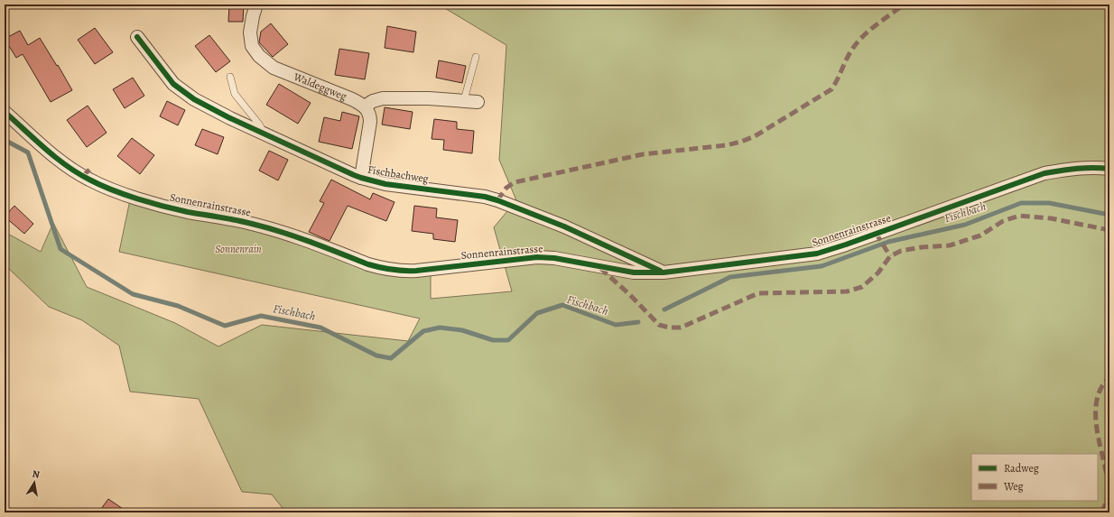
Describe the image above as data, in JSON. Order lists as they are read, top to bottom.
{
  "streets": {
    "street": ["Waldeggweg", "Fischbachweg", "Sonnenrainstrasse"]
  },
  "crossings": [
    ["Fischbachweg", "Sonnenrainstrasse"]
  ],
  "water": ["Fischbach"],
  "parks": ["Sonnenrain"],
  "legend": ["Radweg", "Weg"],
  "north": "top"
}
